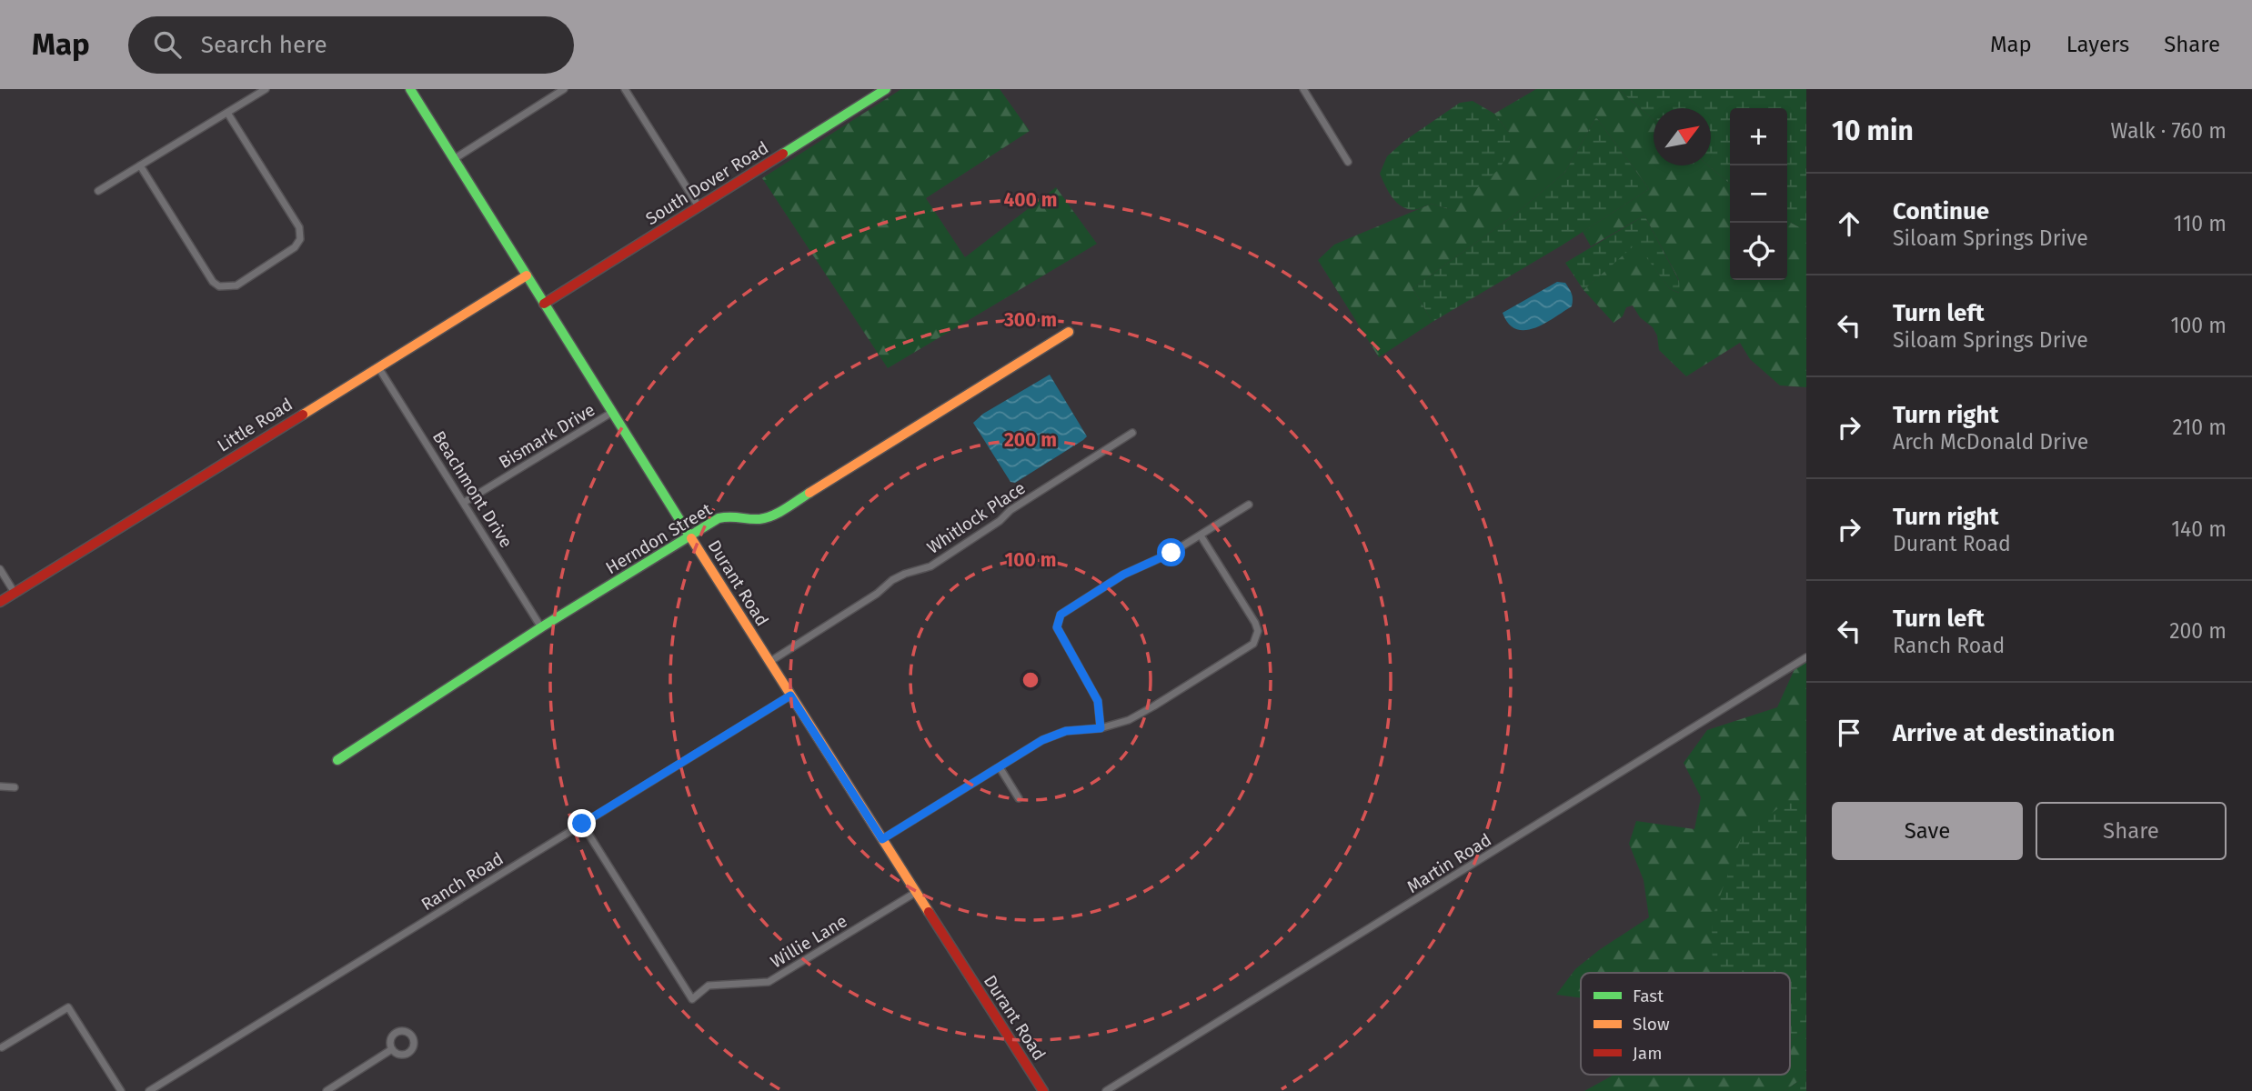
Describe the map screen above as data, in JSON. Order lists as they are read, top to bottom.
{
  "streets": {
    "street": [
      "South Dover Road",
      "Little Road",
      "Bismark Drive",
      "Beachmont Drive",
      "Whitlock Place",
      "Herndon Street",
      "Durant Road",
      "Martin Road",
      "Ranch Road",
      "Willie Lane"
    ]
  },
  "crossings": [
    ["South Dover Road", "Durant Road"],
    ["Little Road", "Beachmont Drive"],
    ["Little Road", "Durant Road"],
    ["Bismark Drive", "Beachmont Drive"],
    ["Bismark Drive", "Durant Road"],
    ["Beachmont Drive", "Herndon Street"],
    ["Whitlock Place", "Durant Road"],
    ["Herndon Street", "Durant Road"],
    ["Durant Road", "Ranch Road"],
    ["Durant Road", "Willie Lane"],
    ["Ranch Road", "Willie Lane"]
  ],
  "legend": ["Fast", "Slow", "Jam"],
  "north": "top right",
  "page": {
    "header": "Map",
    "search": "Search here",
    "nav": ["Map", "Layers", "Share"],
    "heading": ["10 min", "Walk · 760 m"],
    "map_buttons": ["+", "−"],
    "list": [
      ["Continue", "Siloam Springs Drive", "110 m"],
      ["Turn left", "Siloam Springs Drive", "100 m"],
      ["Turn right", "Arch McDonald Drive", "210 m"],
      ["Turn right", "Durant Road", "140 m"],
      ["Turn left", "Ranch Road", "200 m"],
      "Arrive at destination"
    ],
    "buttons": ["Save", "Share"]
  },
  "rings": [
    "400 m",
    "300 m",
    "200 m",
    "100 m"
  ]
}
